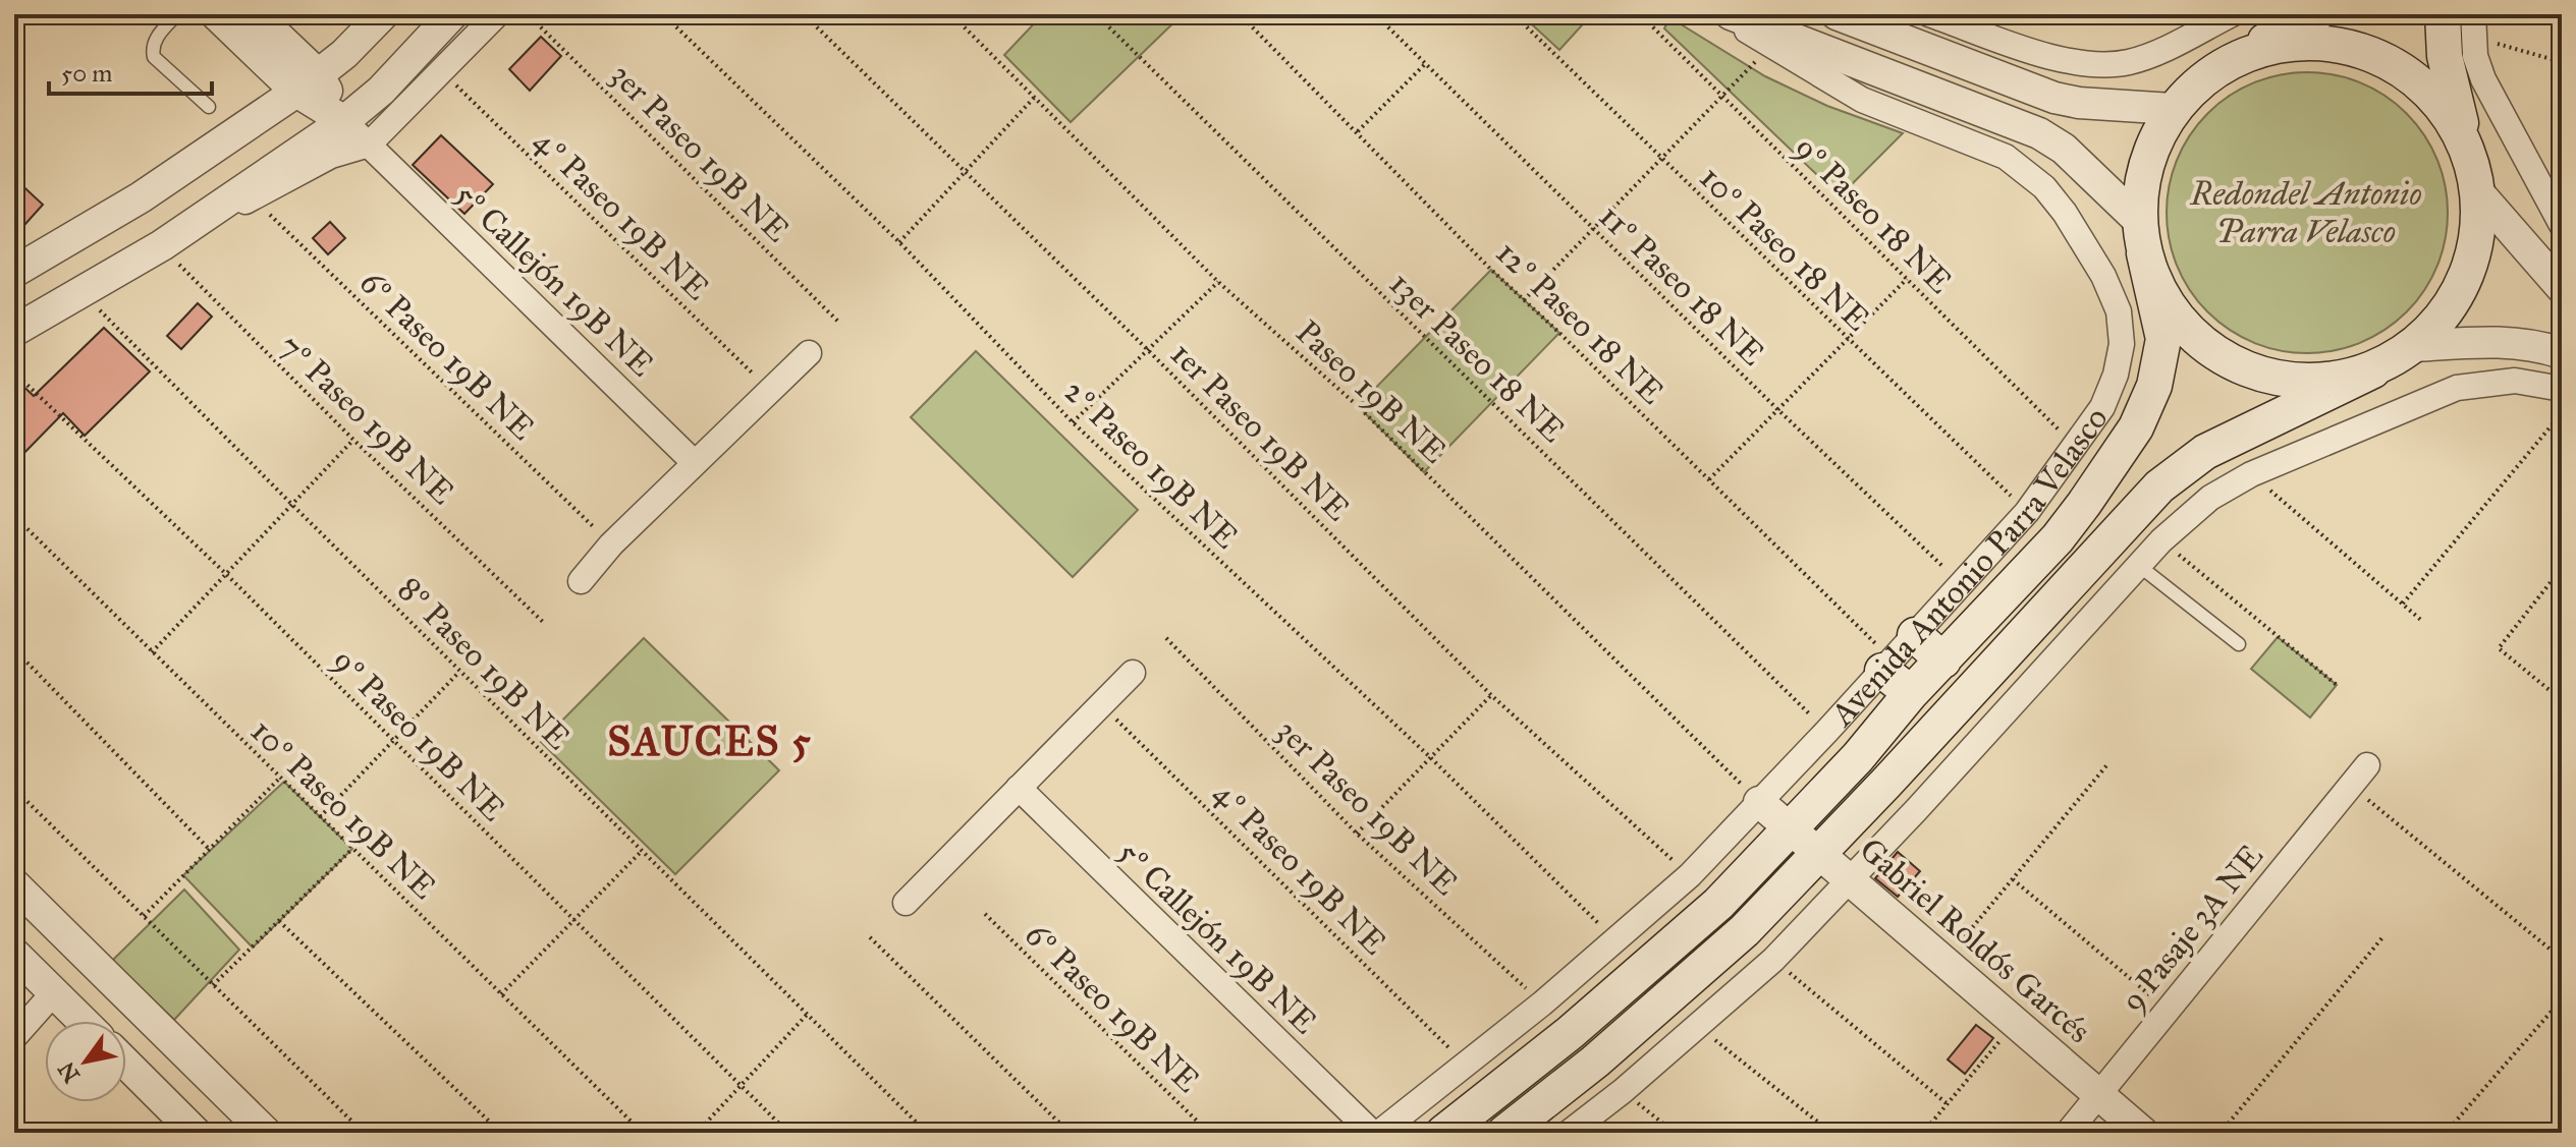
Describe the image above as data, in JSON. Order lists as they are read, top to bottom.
{
  "streets": {
    "main road": ["Avenida Antonio Parra Velasco"],
    "street": ["5º Callejón 19B NE", "9 Pasaje 3A NE", "Gabriel Roldós Garcés"],
    "path": [
      "3er Paseo 19B NE",
      "4º Paseo 19B NE",
      "9º Paseo 18 NE",
      "10º Paseo 18 NE",
      "11º Paseo 18 NE",
      "12º Paseo 18 NE",
      "6º Paseo 19B NE",
      "13er Paseo 18 NE",
      "Paseo 19B NE",
      "7º Paseo 19B NE",
      "1er Paseo 19B NE",
      "2º Paseo 19B NE",
      "8º Paseo 19B NE",
      "9º Paseo 19B NE",
      "10º Paseo 19B NE"
    ]
  },
  "crossings": [
    ["3er Paseo 19B NE", "Avenida Antonio Parra Velasco"],
    ["4º Paseo 19B NE", "Avenida Antonio Parra Velasco"],
    ["9º Paseo 18 NE", "Avenida Antonio Parra Velasco"],
    ["10º Paseo 18 NE", "Avenida Antonio Parra Velasco"],
    ["11º Paseo 18 NE", "Avenida Antonio Parra Velasco"],
    ["12º Paseo 18 NE", "Avenida Antonio Parra Velasco"],
    ["13er Paseo 18 NE", "Avenida Antonio Parra Velasco"],
    ["Paseo 19B NE", "Avenida Antonio Parra Velasco"],
    ["Paseo 19B NE", "Gabriel Roldós Garcés"],
    ["1er Paseo 19B NE", "Avenida Antonio Parra Velasco"],
    ["2º Paseo 19B NE", "Avenida Antonio Parra Velasco"],
    ["Avenida Antonio Parra Velasco", "Gabriel Roldós Garcés"],
    ["9 Pasaje 3A NE", "Gabriel Roldós Garcés"]
  ],
  "districts": ["SAUCES 5"],
  "parks": ["Redondel Antonio Parra Velasco"],
  "scale_bar": "50 m",
  "north": "bottom left"
}
